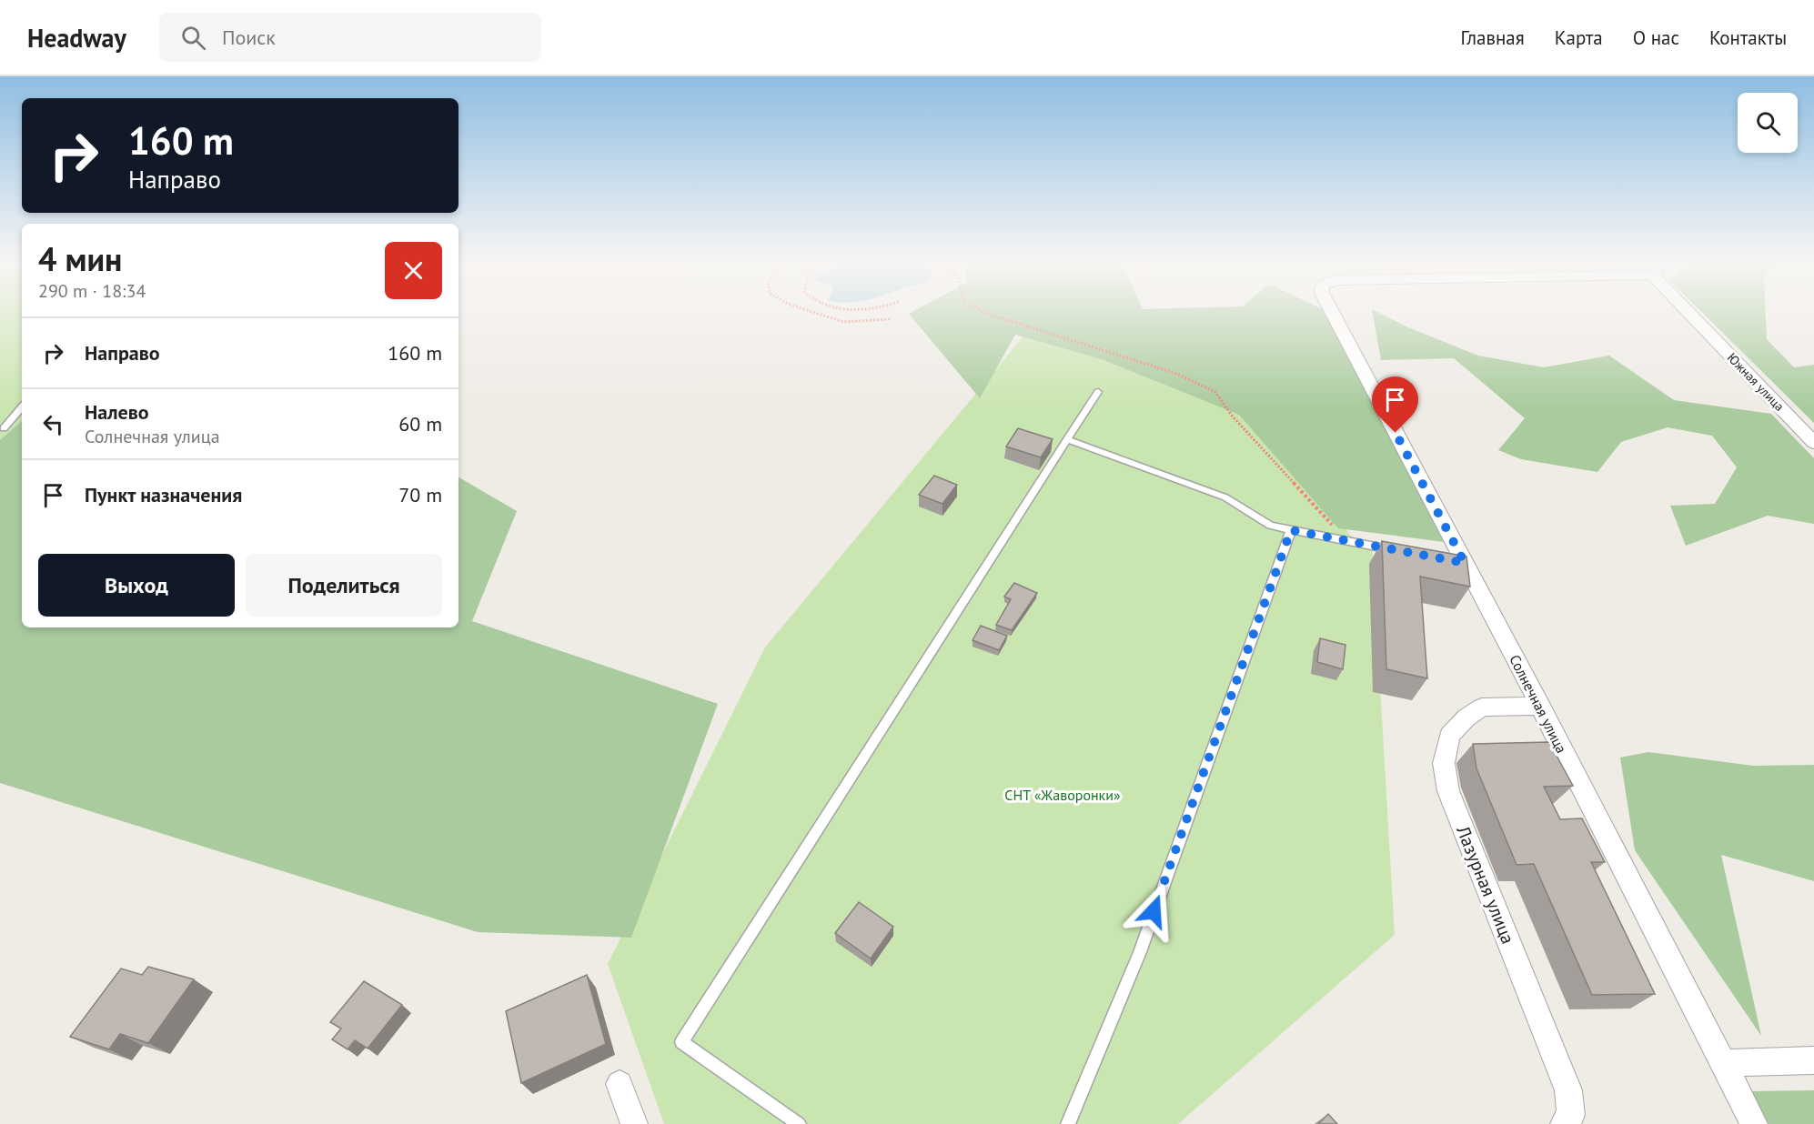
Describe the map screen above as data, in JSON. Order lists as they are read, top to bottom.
{
  "streets": {
    "street": ["Южная улица", "Солнечная улица", "Лазурная улица"]
  },
  "crossings": [
    ["Солнечная улица", "Лазурная улица"]
  ],
  "parks": ["СНТ «Жаворонки»"],
  "page": {
    "header": "Headway",
    "search": "Поиск",
    "nav": [
      "Главная",
      "Карта",
      "О нас",
      "Контакты"
    ],
    "turn": ["160 m", "Направо"],
    "heading": ["4 мин", "290 m · 18:34"],
    "list": [
      {
        "name": "Направо",
        "value": "160 m"
      },
      {
        "name": "Налево",
        "note": "Солнечная улица",
        "value": "60 m"
      },
      {
        "name": "Пункт назначения",
        "value": "70 m"
      }
    ],
    "buttons": ["Выход", "Поделиться"]
  }
}
